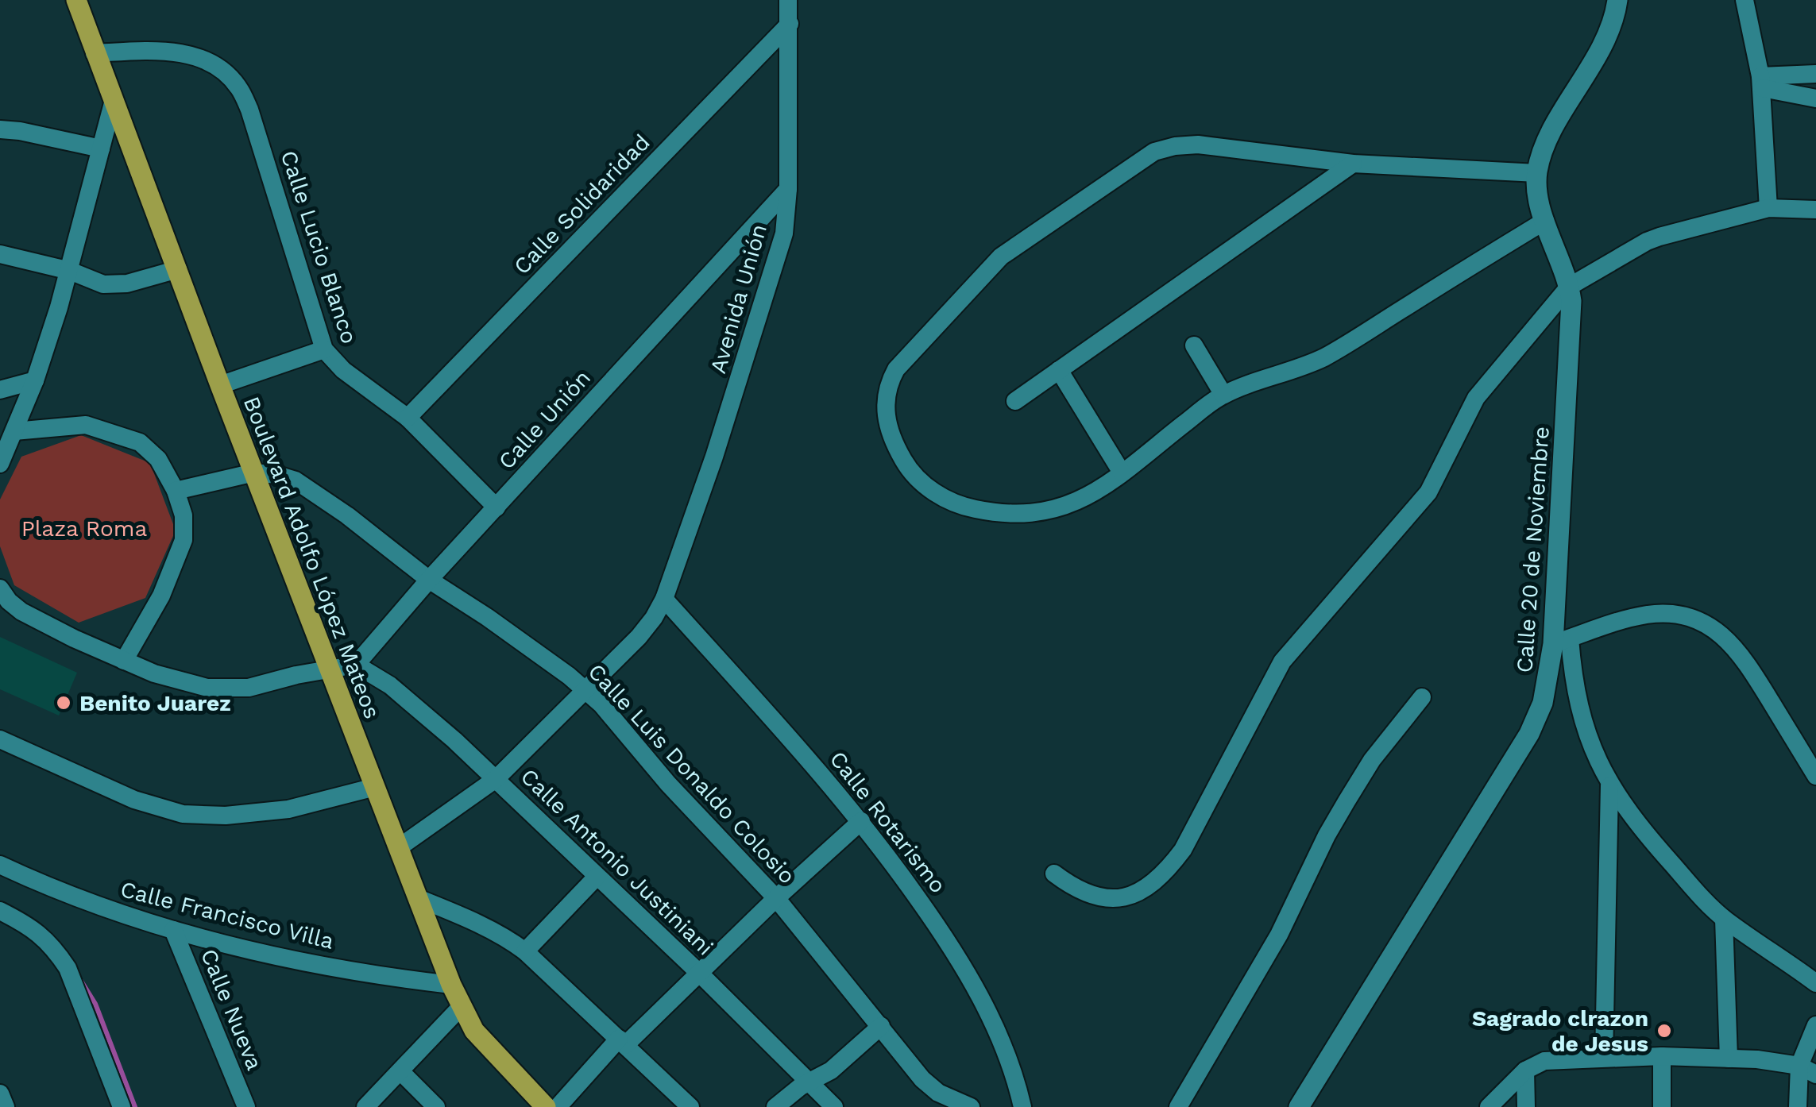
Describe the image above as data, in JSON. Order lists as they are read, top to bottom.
{
  "streets": {
    "main road": ["Boulevard Adolfo López Mateos"],
    "street": [
      "Calle Solidaridad",
      "Calle Lucio Blanco",
      "Avenida Unión",
      "Calle Unión",
      "Calle 20 de Noviembre",
      "Calle Luis Donaldo Colosio",
      "Calle Rotarismo",
      "Calle Antonio Justiniani",
      "Calle Francisco Villa",
      "Calle Nueva"
    ]
  },
  "crossings": [
    ["Calle Solidaridad", "Calle Lucio Blanco"],
    ["Calle Solidaridad", "Avenida Unión"],
    ["Calle Lucio Blanco", "Calle Unión"],
    ["Calle Lucio Blanco", "Boulevard Adolfo López Mateos"],
    ["Avenida Unión", "Calle Unión"],
    ["Avenida Unión", "Boulevard Adolfo López Mateos"],
    ["Avenida Unión", "Calle Luis Donaldo Colosio"],
    ["Avenida Unión", "Calle Rotarismo"],
    ["Avenida Unión", "Calle Antonio Justiniani"],
    ["Calle Unión", "Calle Luis Donaldo Colosio"],
    ["Calle Unión", "Calle Antonio Justiniani"],
    ["Boulevard Adolfo López Mateos", "Calle Luis Donaldo Colosio"],
    ["Boulevard Adolfo López Mateos", "Calle Francisco Villa"],
    ["Calle Francisco Villa", "Calle Nueva"]
  ],
  "parks": ["Plaza Roma"],
  "places": ["Benito Juarez", "Sagrado clrazon de Jesus"]
}
